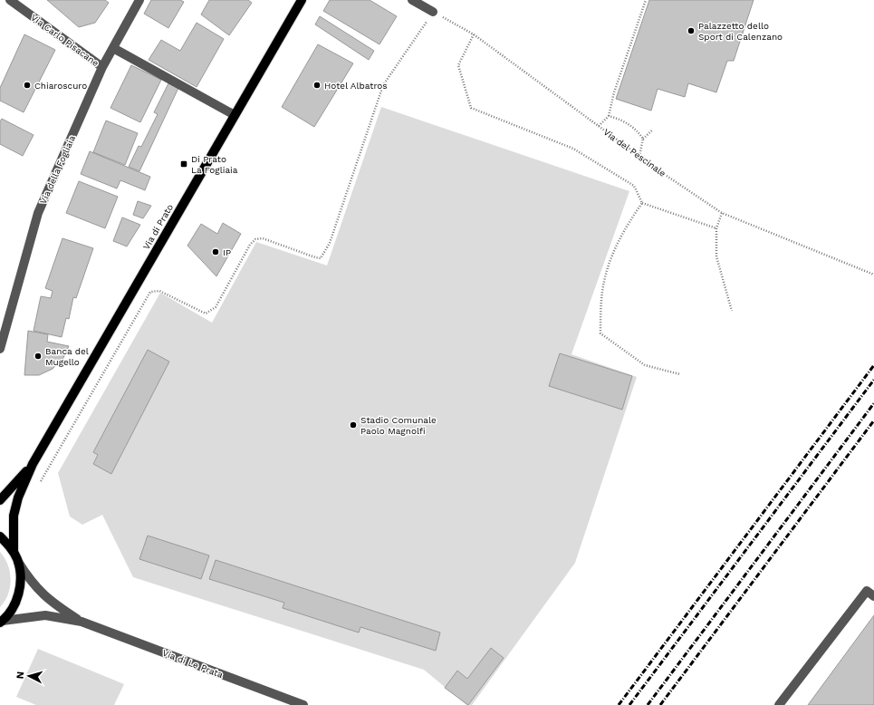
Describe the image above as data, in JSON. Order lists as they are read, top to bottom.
{
  "streets": {
    "main road": ["Via di Prato"],
    "street": ["Via Carlo Pisacane", "Via della Fogliaia", "Via di Le Prata"],
    "path": ["Via del Pescinale"]
  },
  "crossings": [
    ["Via Carlo Pisacane", "Via della Fogliaia"],
    ["Via di Prato", "Via di Le Prata"]
  ],
  "places": {
    "other": [
      "Palazzetto dello Sport di Calenzano",
      "Chiaroscuro",
      "Hotel Albatros",
      "IP",
      "Banca del Mugello",
      "Stadio Comunale Paolo Magnolfi"
    ],
    "transit": ["Di Prato La Fogliaia"]
  },
  "north": "left"
}
